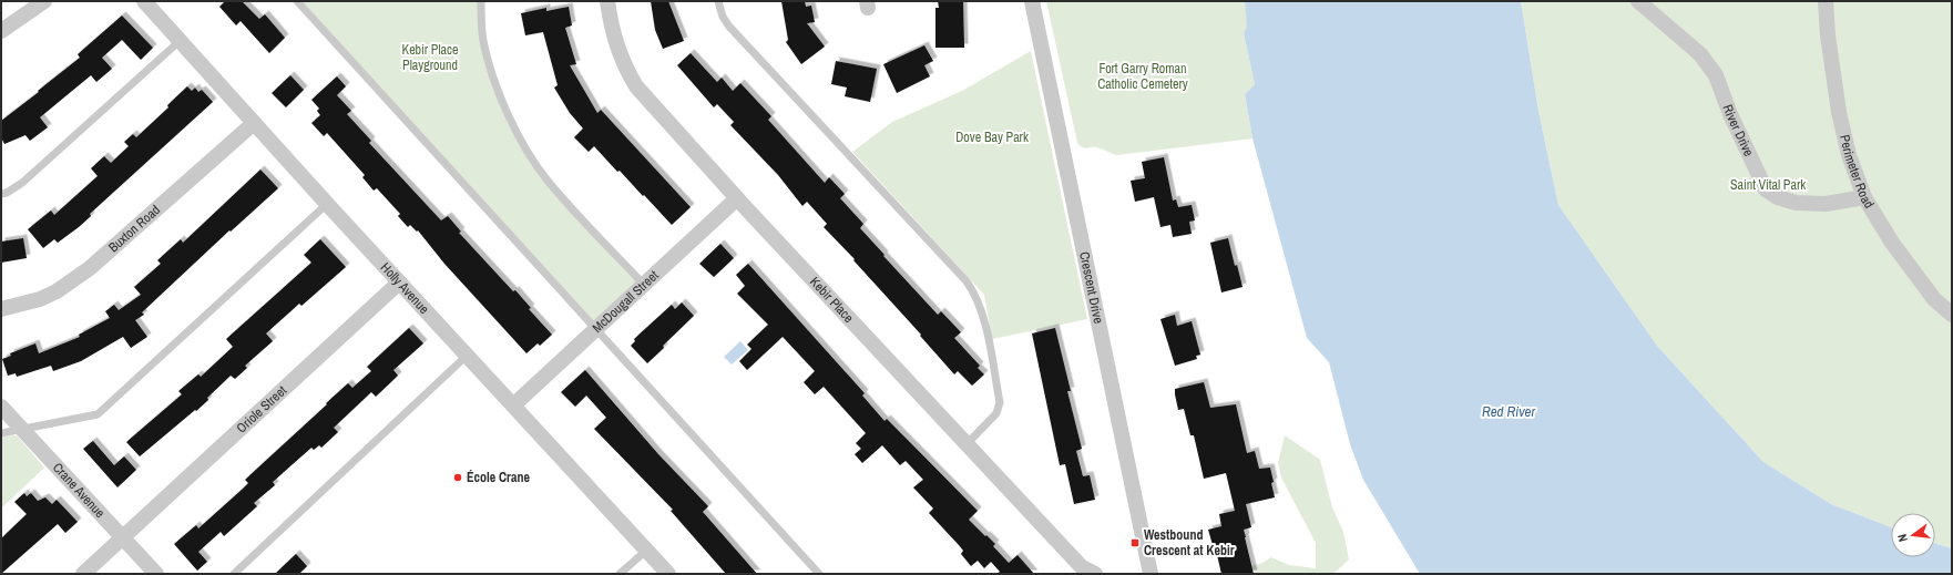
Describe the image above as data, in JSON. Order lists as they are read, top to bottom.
{
  "streets": {
    "street": [
      "River Drive",
      "Perimeter Road",
      "Buxton Road",
      "Holly Avenue",
      "Crescent Drive",
      "Kebir Place",
      "McDougall Street",
      "Oriole Street",
      "Crane Avenue"
    ]
  },
  "crossings": [
    ["River Drive", "Perimeter Road"],
    ["Buxton Road", "Holly Avenue"],
    ["Holly Avenue", "McDougall Street"],
    ["Holly Avenue", "Oriole Street"],
    ["Kebir Place", "McDougall Street"],
    ["Oriole Street", "Crane Avenue"]
  ],
  "water": ["Red River"],
  "parks": [
    "Kebir Place Playground",
    "Fort Garry Roman Catholic Cemetery",
    "Dove Bay Park",
    "Saint Vital Park"
  ],
  "places": {
    "other": ["École Crane"],
    "transit": ["Westbound Crescent at Kebir"]
  },
  "north": "left"
}
